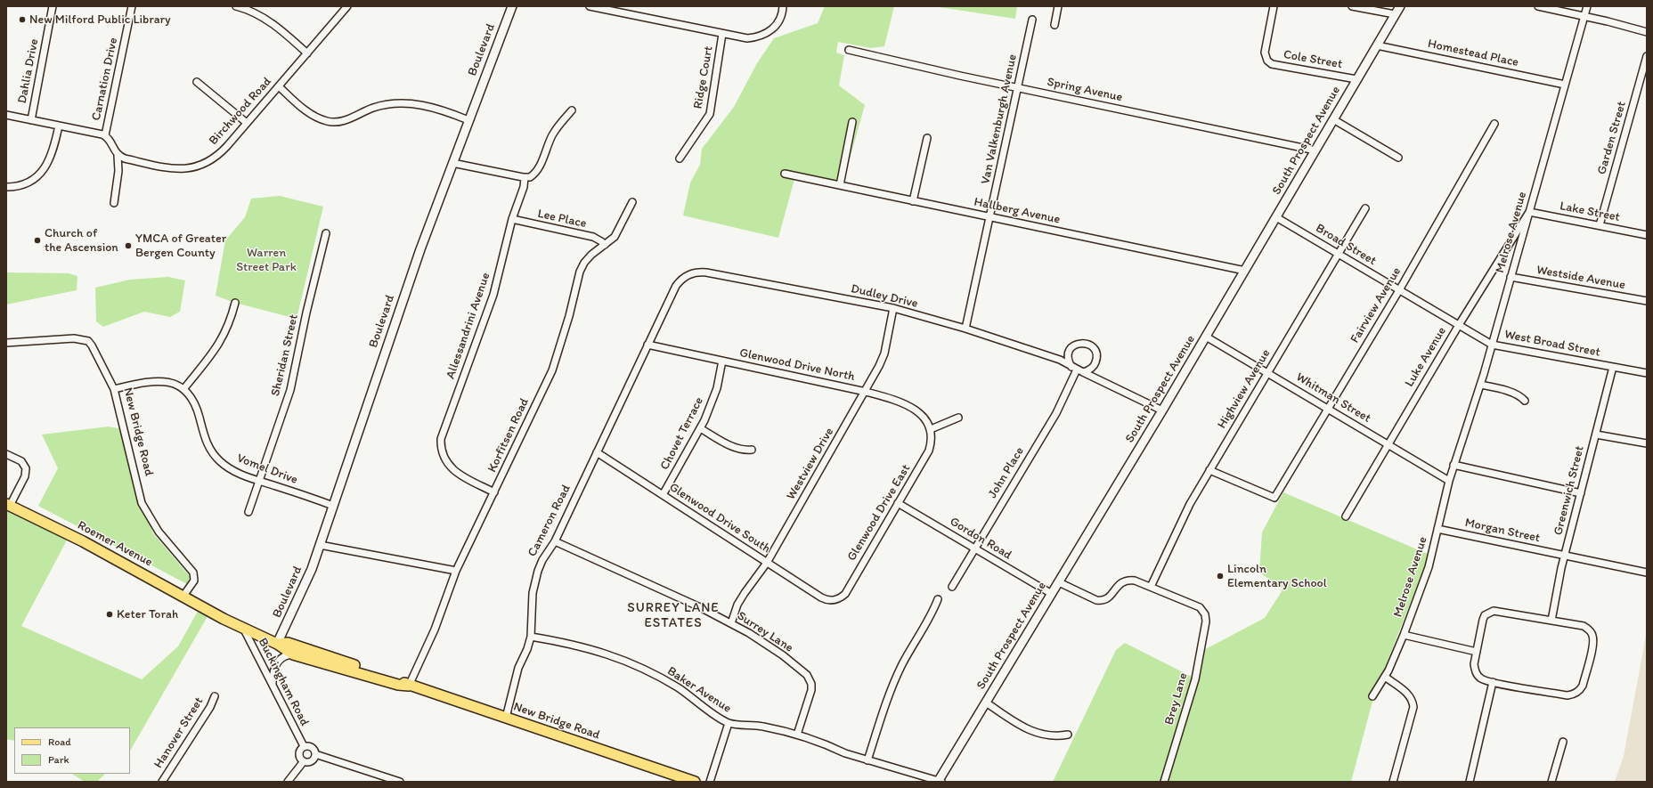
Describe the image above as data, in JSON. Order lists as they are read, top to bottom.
{
  "streets": {
    "main road": ["New Bridge Road", "Roemer Avenue"],
    "street": [
      "Boulevard",
      "Homestead Place",
      "Cole Street",
      "Dahlia Drive",
      "Ridge Court",
      "Carnation Drive",
      "Spring Avenue",
      "Birchwood Road",
      "Van Valkenburgh Avenue",
      "Garden Street",
      "South Prospect Avenue",
      "Hallberg Avenue",
      "Lake Street",
      "Lee Place",
      "Melrose Avenue",
      "Broad Street",
      "Westside Avenue",
      "Dudley Drive",
      "Fairview Avenue",
      "Allessandrini Avenue",
      "West Broad Street",
      "Sheridan Street",
      "Luke Avenue",
      "Glenwood Drive North",
      "Highview Avenue",
      "Whitman Street",
      "Chovet Terrace",
      "Korfitsen Road",
      "Westview Drive",
      "Vomel Drive",
      "John Place",
      "Greenwich Street",
      "Glenwood Drive East",
      "Glenwood Drive South",
      "Cameron Road",
      "Morgan Street",
      "Gordon Road",
      "Surrey Lane",
      "Buckingham Road",
      "Baker Avenue",
      "Brey Lane",
      "Hanover Street"
    ]
  },
  "crossings": [
    ["Boulevard", "New Bridge Road"],
    ["Boulevard", "Vomel Drive"],
    ["Homestead Place", "South Prospect Avenue"],
    ["Homestead Place", "Melrose Avenue"],
    ["Cole Street", "South Prospect Avenue"],
    ["Spring Avenue", "Van Valkenburgh Avenue"],
    ["Spring Avenue", "South Prospect Avenue"],
    ["Van Valkenburgh Avenue", "Hallberg Avenue"],
    ["Van Valkenburgh Avenue", "Dudley Drive"],
    ["Garden Street", "Lake Street"],
    ["South Prospect Avenue", "Hallberg Avenue"],
    ["South Prospect Avenue", "Broad Street"],
    ["South Prospect Avenue", "Dudley Drive"],
    ["South Prospect Avenue", "Whitman Street"],
    ["South Prospect Avenue", "Gordon Road"],
    ["South Prospect Avenue", "Baker Avenue"],
    ["Lake Street", "Melrose Avenue"],
    ["Lake Street", "Luke Avenue"],
    ["Lee Place", "Allessandrini Avenue"],
    ["Lee Place", "Korfitsen Road"],
    ["Melrose Avenue", "Westside Avenue"],
    ["Melrose Avenue", "West Broad Street"],
    ["Melrose Avenue", "Luke Avenue"],
    ["Melrose Avenue", "Whitman Street"],
    ["Melrose Avenue", "Morgan Street"],
    ["Broad Street", "Fairview Avenue"],
    ["Broad Street", "West Broad Street"],
    ["Broad Street", "Luke Avenue"],
    ["Broad Street", "Highview Avenue"],
    ["Dudley Drive", "Westview Drive"],
    ["Dudley Drive", "John Place"],
    ["Dudley Drive", "Cameron Road"],
    ["Fairview Avenue", "Highview Avenue"],
    ["Fairview Avenue", "Whitman Street"],
    ["Allessandrini Avenue", "Korfitsen Road"],
    ["West Broad Street", "Luke Avenue"],
    ["West Broad Street", "Greenwich Street"],
    ["Sheridan Street", "Vomel Drive"],
    ["Luke Avenue", "Whitman Street"],
    ["Glenwood Drive North", "Chovet Terrace"],
    ["Glenwood Drive North", "Westview Drive"],
    ["Glenwood Drive North", "Glenwood Drive East"],
    ["Glenwood Drive North", "Cameron Road"],
    ["Highview Avenue", "Whitman Street"],
    ["Highview Avenue", "Brey Lane"],
    ["New Bridge Road", "Korfitsen Road"],
    ["New Bridge Road", "Cameron Road"],
    ["New Bridge Road", "Roemer Avenue"],
    ["New Bridge Road", "Buckingham Road"],
    ["Chovet Terrace", "Glenwood Drive South"],
    ["Westview Drive", "Glenwood Drive South"],
    ["Westview Drive", "Surrey Lane"],
    ["John Place", "Gordon Road"],
    ["Greenwich Street", "Morgan Street"],
    ["Glenwood Drive East", "Glenwood Drive South"],
    ["Glenwood Drive East", "Gordon Road"],
    ["Glenwood Drive South", "Cameron Road"],
    ["Cameron Road", "Surrey Lane"],
    ["Cameron Road", "Baker Avenue"],
    ["Roemer Avenue", "Buckingham Road"],
    ["Surrey Lane", "Baker Avenue"]
  ],
  "districts": ["SURREY LANE ESTATES"],
  "parks": ["Warren Street Park"],
  "places": [
    "New Milford Public Library",
    "Church of the Ascension",
    "YMCA of Greater Bergen County",
    "Lincoln Elementary School",
    "Keter Torah"
  ],
  "legend": ["Road", "Park"]
}
